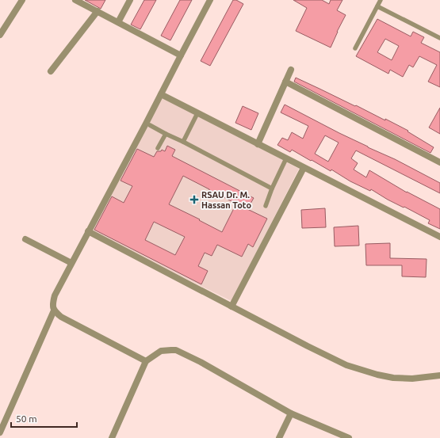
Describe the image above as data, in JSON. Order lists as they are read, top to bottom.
{
  "places": {
    "health": ["RSAU Dr. M. Hassan Toto"]
  },
  "scale_bar": "50 m"
}
